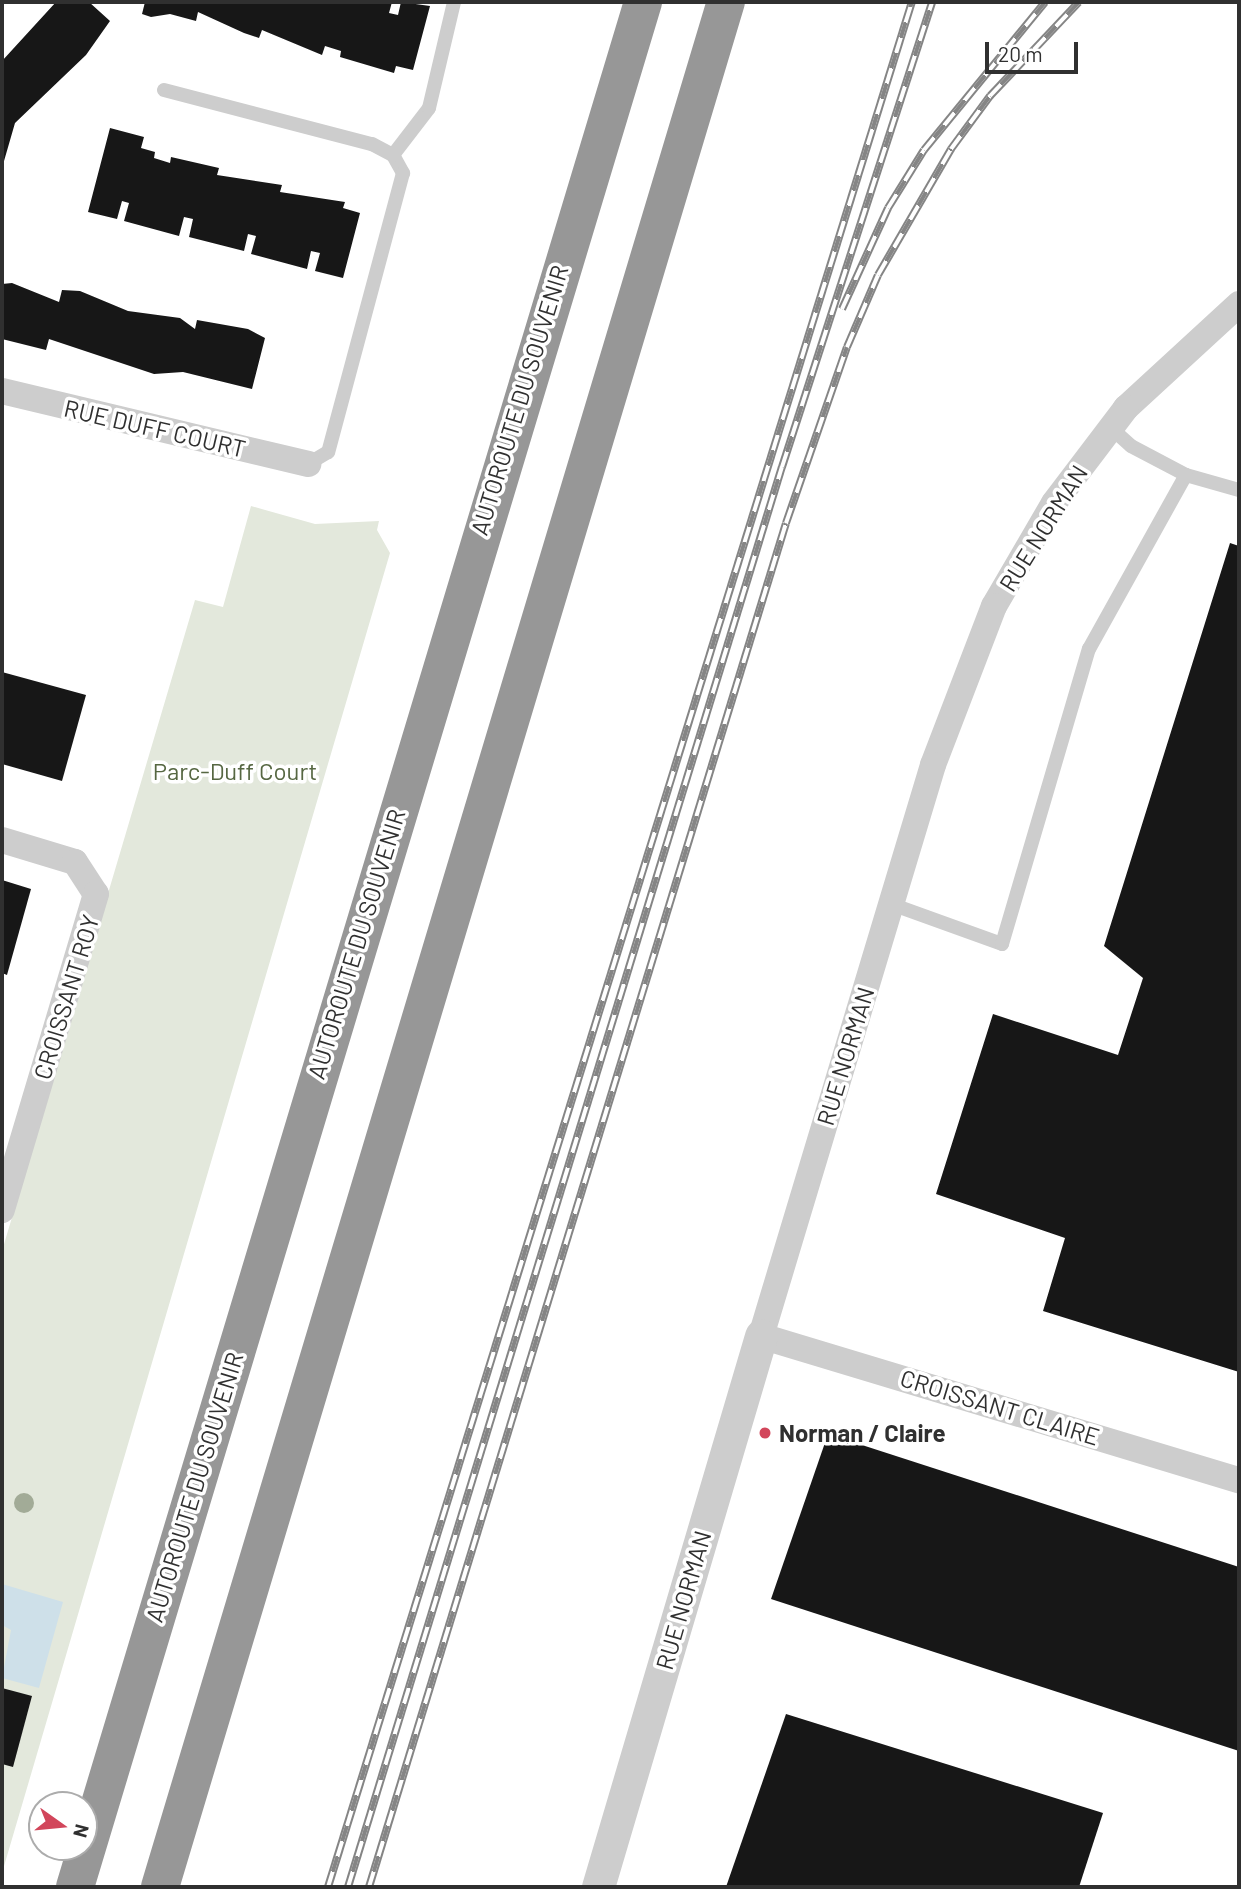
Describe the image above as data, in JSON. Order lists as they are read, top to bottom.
{
  "streets": {
    "highway": ["AUTOROUTE DU SOUVENIR"],
    "street": [
      "RUE DUFF COURT",
      "RUE NORMAN",
      "CROISSANT ROY",
      "CROISSANT CLAIRE"
    ]
  },
  "crossings": [
    ["RUE NORMAN", "CROISSANT CLAIRE"]
  ],
  "parks": ["Parc-Duff Court"],
  "places": ["Norman / Claire"],
  "scale_bar": "20 m",
  "north": "right"
}
